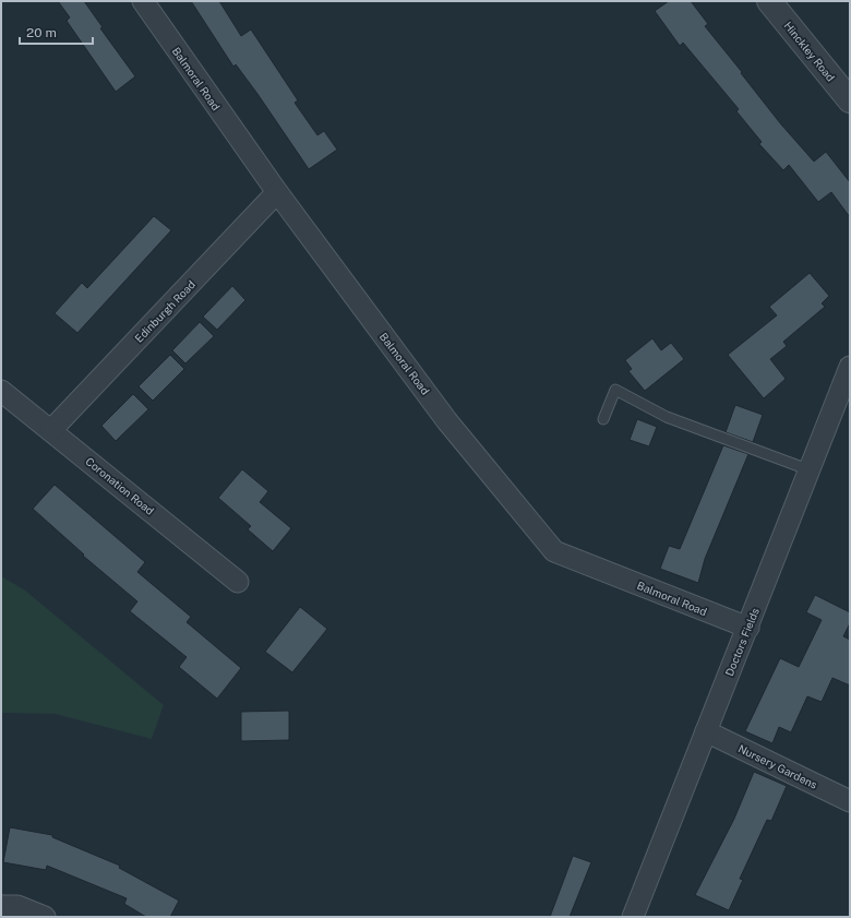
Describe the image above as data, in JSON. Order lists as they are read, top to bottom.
{
  "streets": {
    "street": [
      "Hinckley Road",
      "Balmoral Road",
      "Edinburgh Road",
      "Coronation Road",
      "Doctors Fields",
      "Nursery Gardens"
    ]
  },
  "crossings": [
    ["Balmoral Road", "Edinburgh Road"],
    ["Balmoral Road", "Doctors Fields"],
    ["Edinburgh Road", "Coronation Road"],
    ["Doctors Fields", "Nursery Gardens"]
  ],
  "scale_bar": "20 m"
}
